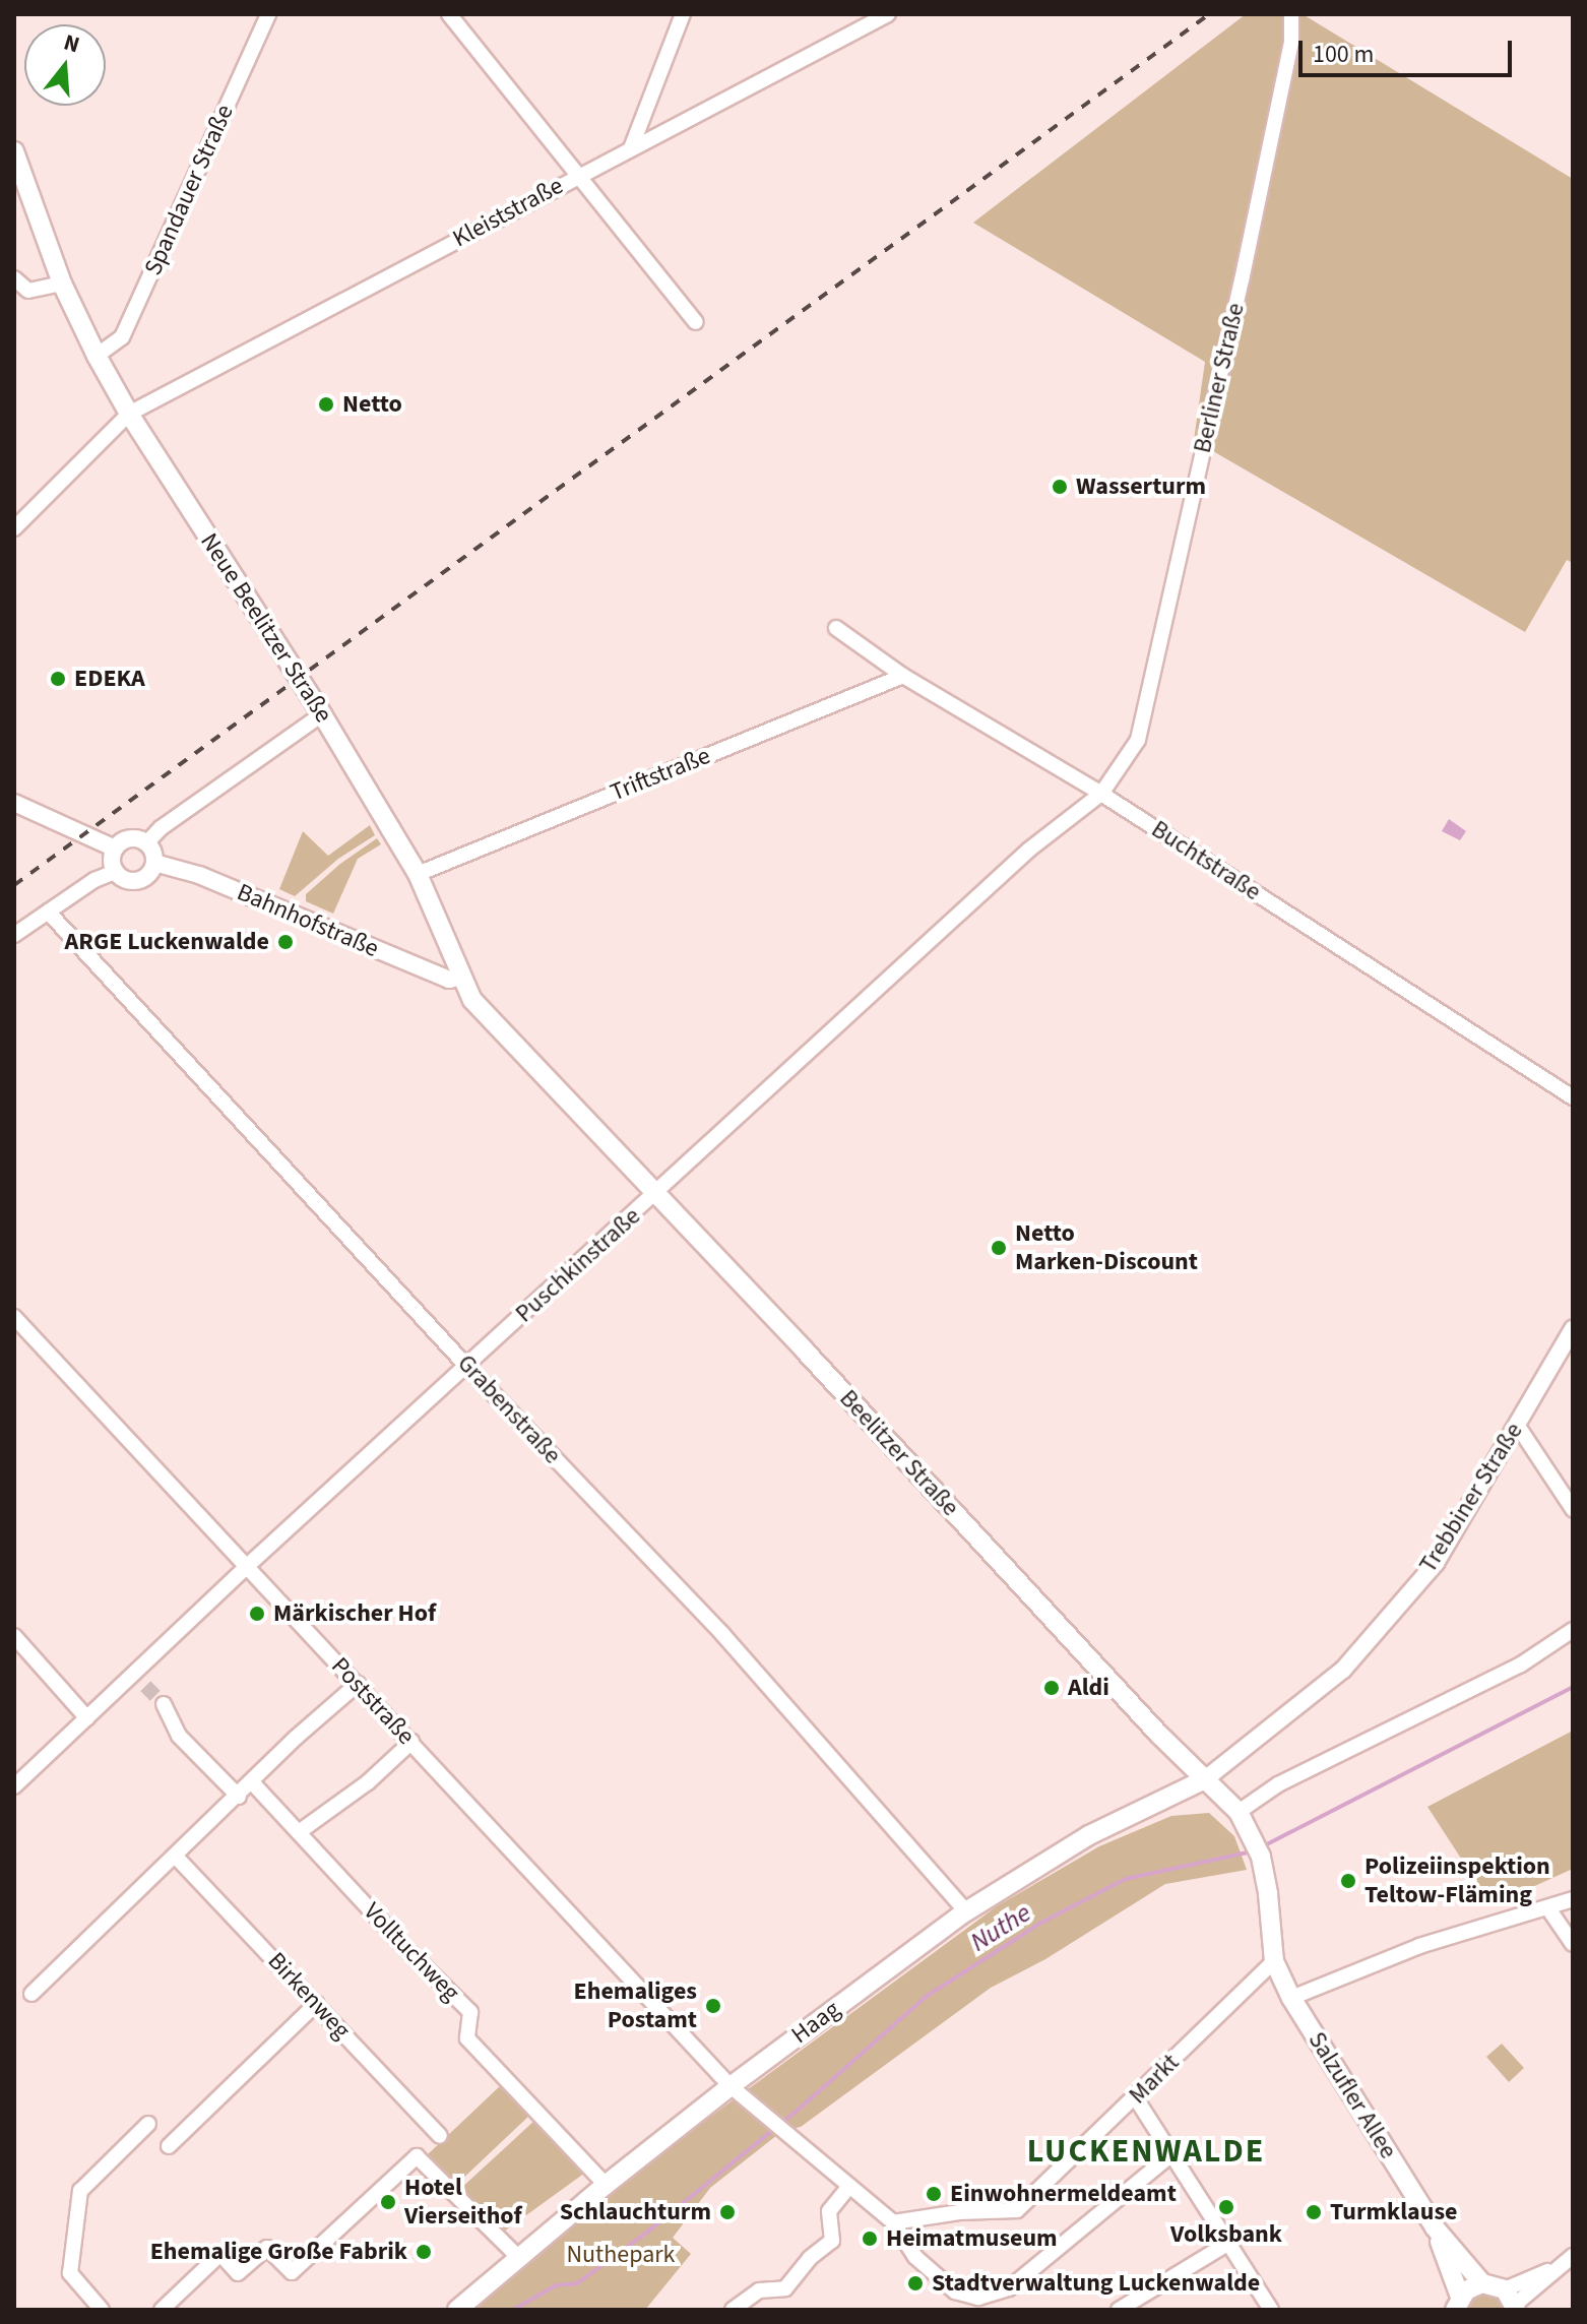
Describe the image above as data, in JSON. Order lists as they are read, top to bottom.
{
  "streets": {
    "main road": [
      "Neue Beelitzer Straße",
      "Beelitzer Straße",
      "Haag",
      "Salzufler Allee"
    ],
    "street": [
      "Spandauer Straße",
      "Kleiststraße",
      "Berliner Straße",
      "Triftstraße",
      "Buchtstraße",
      "Bahnhofstraße",
      "Puschkinstraße",
      "Grabenstraße",
      "Trebbiner Straße",
      "Poststraße",
      "Volltuchweg",
      "Birkenweg",
      "Markt"
    ]
  },
  "crossings": [
    ["Spandauer Straße", "Neue Beelitzer Straße"],
    ["Kleiststraße", "Neue Beelitzer Straße"],
    ["Berliner Straße", "Puschkinstraße"],
    ["Neue Beelitzer Straße", "Triftstraße"],
    ["Neue Beelitzer Straße", "Bahnhofstraße"],
    ["Neue Beelitzer Straße", "Beelitzer Straße"],
    ["Triftstraße", "Buchtstraße"],
    ["Buchtstraße", "Puschkinstraße"],
    ["Bahnhofstraße", "Beelitzer Straße"],
    ["Puschkinstraße", "Grabenstraße"],
    ["Puschkinstraße", "Beelitzer Straße"],
    ["Puschkinstraße", "Poststraße"],
    ["Grabenstraße", "Haag"],
    ["Beelitzer Straße", "Trebbiner Straße"],
    ["Beelitzer Straße", "Haag"],
    ["Beelitzer Straße", "Markt"],
    ["Beelitzer Straße", "Salzufler Allee"],
    ["Trebbiner Straße", "Haag"],
    ["Poststraße", "Haag"],
    ["Volltuchweg", "Haag"],
    ["Markt", "Salzufler Allee"]
  ],
  "districts": ["LUCKENWALDE"],
  "water": ["Nuthe"],
  "parks": ["Nuthepark"],
  "places": [
    "Netto",
    "Wasserturm",
    "EDEKA",
    "ARGE Luckenwalde",
    "Netto Marken-Discount",
    "Märkischer Hof",
    "Aldi",
    "Polizeiinspektion Teltow-Fläming",
    "Ehemaliges Postamt",
    "Einwohnermeldeamt",
    "Hotel Vierseithof",
    "Volksbank",
    "Schlauchturm",
    "Turmklause",
    "Heimatmuseum",
    "Ehemalige Große Fabrik",
    "Stadtverwaltung Luckenwalde"
  ],
  "scale_bar": "100 m",
  "north": "top"
}
